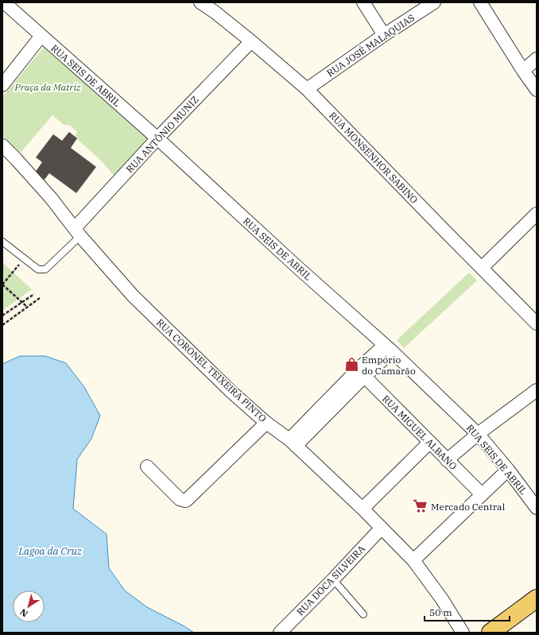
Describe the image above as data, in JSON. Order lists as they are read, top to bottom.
{
  "streets": {
    "street": [
      "RUA JOSÉ MALAQUIAS",
      "RUA SEIS DE ABRIL",
      "RUA ANTÔNIO MUNIZ",
      "RUA MONSENHOR SABINO",
      "RUA CORONEL TEIXEIRA PINTO",
      "RUA MIGUEL ALBANO",
      "RUA DOCA SILVEIRA"
    ]
  },
  "crossings": [
    ["RUA JOSÉ MALAQUIAS", "RUA MONSENHOR SABINO"],
    ["RUA SEIS DE ABRIL", "RUA ANTÔNIO MUNIZ"],
    ["RUA ANTÔNIO MUNIZ", "RUA MONSENHOR SABINO"],
    ["RUA ANTÔNIO MUNIZ", "RUA CORONEL TEIXEIRA PINTO"],
    ["RUA CORONEL TEIXEIRA PINTO", "RUA DOCA SILVEIRA"]
  ],
  "water": ["Lagoa da Cruz"],
  "parks": ["Praça da Matriz"],
  "places": {
    "shop": ["Empório do Camarão"],
    "supermarket": ["Mercado Central"]
  },
  "scale_bar": "50 m",
  "north": "bottom left"
}
